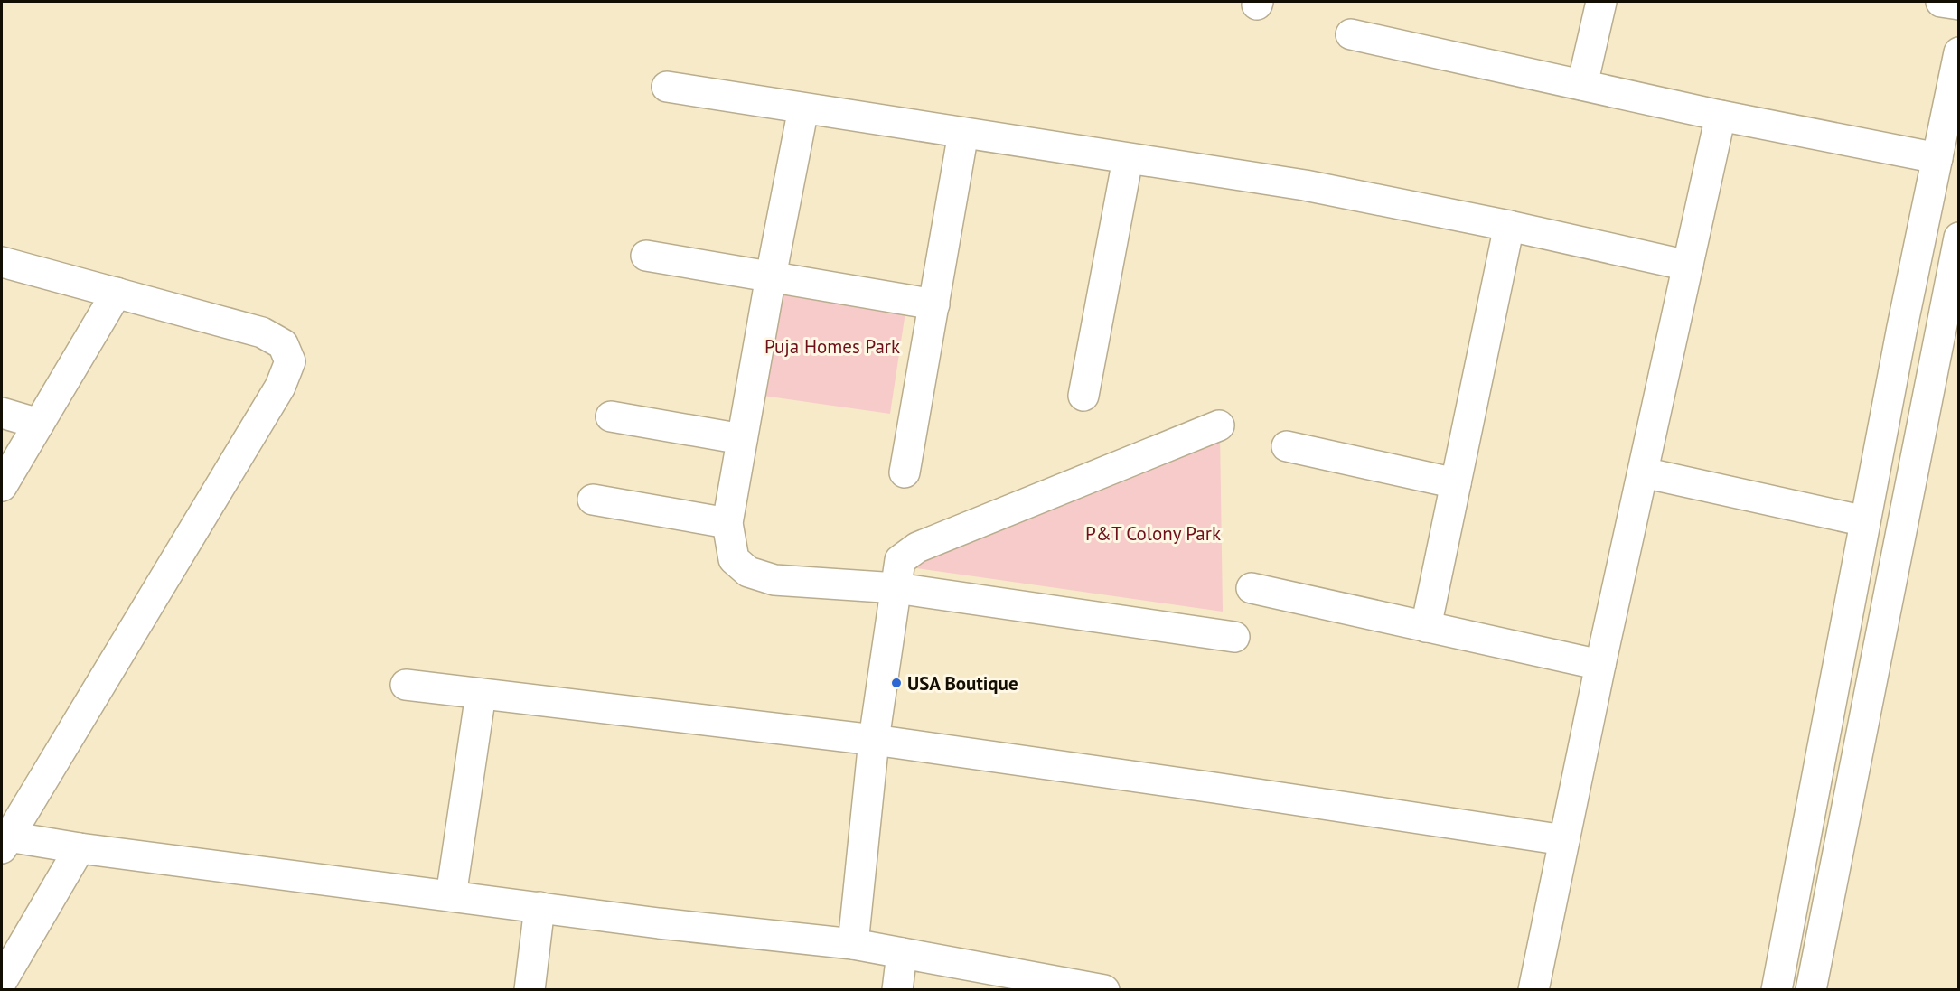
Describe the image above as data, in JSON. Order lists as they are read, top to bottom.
{
  "parks": ["Puja Homes Park", "P&T Colony Park"],
  "places": ["USA Boutique"]
}
